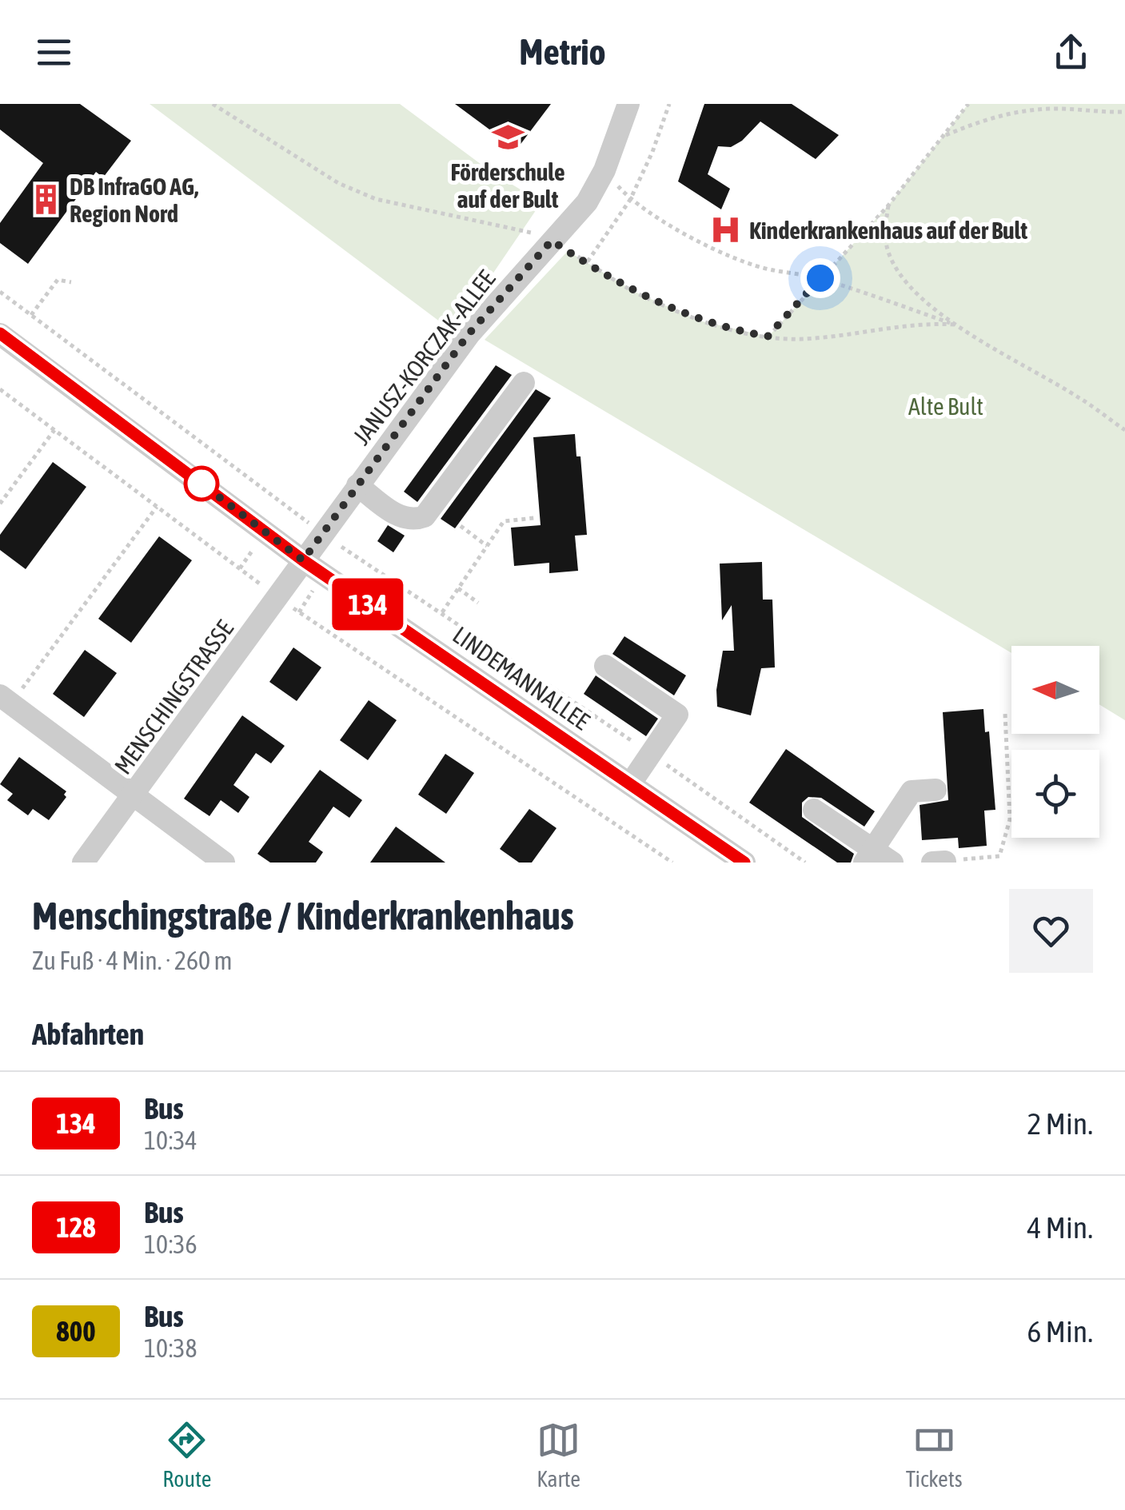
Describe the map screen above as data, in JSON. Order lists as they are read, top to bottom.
{
  "streets": {
    "street": ["JANUSZ-KORCZAK-ALLEE", "LINDEMANNALLEE", "MENSCHINGSTRASSE"]
  },
  "crossings": [
    ["JANUSZ-KORCZAK-ALLEE", "LINDEMANNALLEE"],
    ["JANUSZ-KORCZAK-ALLEE", "MENSCHINGSTRASSE"],
    ["LINDEMANNALLEE", "MENSCHINGSTRASSE"]
  ],
  "parks": ["Alte Bult"],
  "places": {
    "school or university": ["Förderschule auf der Bult"],
    "building": ["DB InfraGO AG, Region Nord"],
    "hospital": ["Kinderkrankenhaus auf der Bult"]
  },
  "lines": ["bus line 134"],
  "north": "left",
  "page": {
    "header": "Metrio",
    "on_map": "134",
    "heading": [
      ["Menschingstraße / Kinderkrankenhaus", "Zu Fuß · 4 Min. · 260 m"],
      "Abfahrten"
    ],
    "list": [
      {
        "mark": "134",
        "name": "Bus",
        "note": "10:34",
        "value": "2 Min."
      },
      {
        "mark": "128",
        "name": "Bus",
        "note": "10:36",
        "value": "4 Min."
      },
      {
        "mark": "800",
        "name": "Bus",
        "note": "10:38",
        "value": "6 Min."
      }
    ],
    "tabs": ["Route", "Karte", "Tickets"]
  }
}
